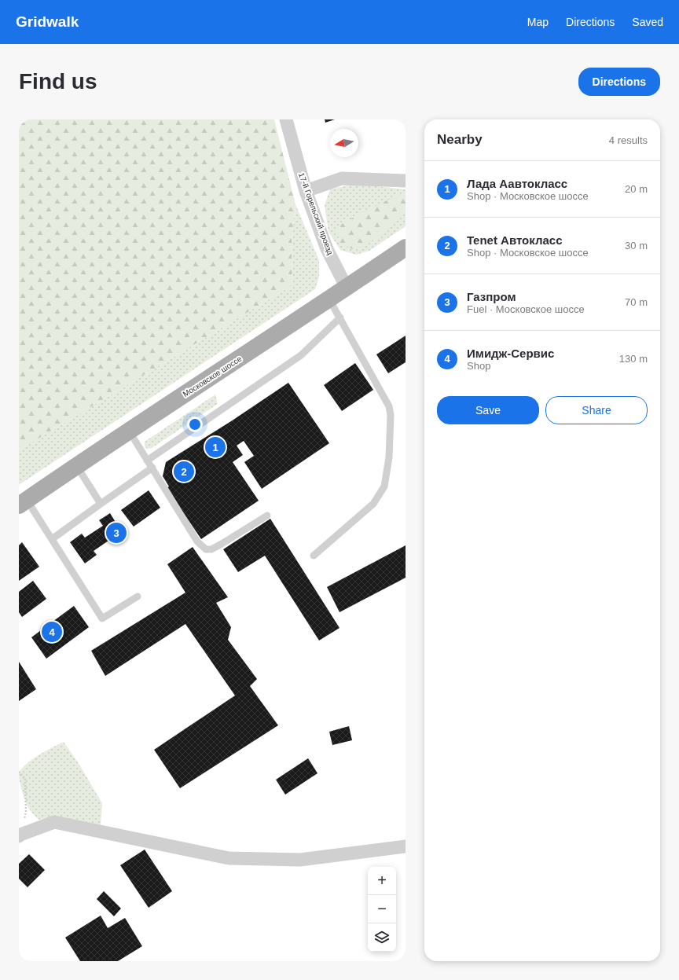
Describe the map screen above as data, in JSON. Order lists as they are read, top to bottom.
{
  "streets": {
    "main road": ["Московское шоссе"],
    "street": ["17-й Горельский проезд"]
  },
  "crossings": [
    ["17-й Горельский проезд", "Московское шоссе"]
  ],
  "north": "left",
  "page": {
    "header": "Gridwalk",
    "nav": ["Map", "Directions", "Saved"],
    "buttons": [
      "Directions",
      ["Save", "Share"]
    ],
    "title": "Find us",
    "heading": ["Nearby", "4 results"],
    "list": [
      {
        "mark": "1",
        "name": "Лада Аавтокласс",
        "note": "Shop · Московское шоссе",
        "value": "20 m"
      },
      {
        "mark": "2",
        "name": "Tenet Автокласс",
        "note": "Shop · Московское шоссе",
        "value": "30 m"
      },
      {
        "mark": "3",
        "name": "Газпром",
        "note": "Fuel · Московское шоссе",
        "value": "70 m"
      },
      {
        "mark": "4",
        "name": "Имидж-Сервис",
        "note": "Shop",
        "value": "130 m"
      }
    ],
    "pins": [
      "1",
      "2",
      "3",
      "4"
    ],
    "map_buttons": ["+", "−"]
  }
}
